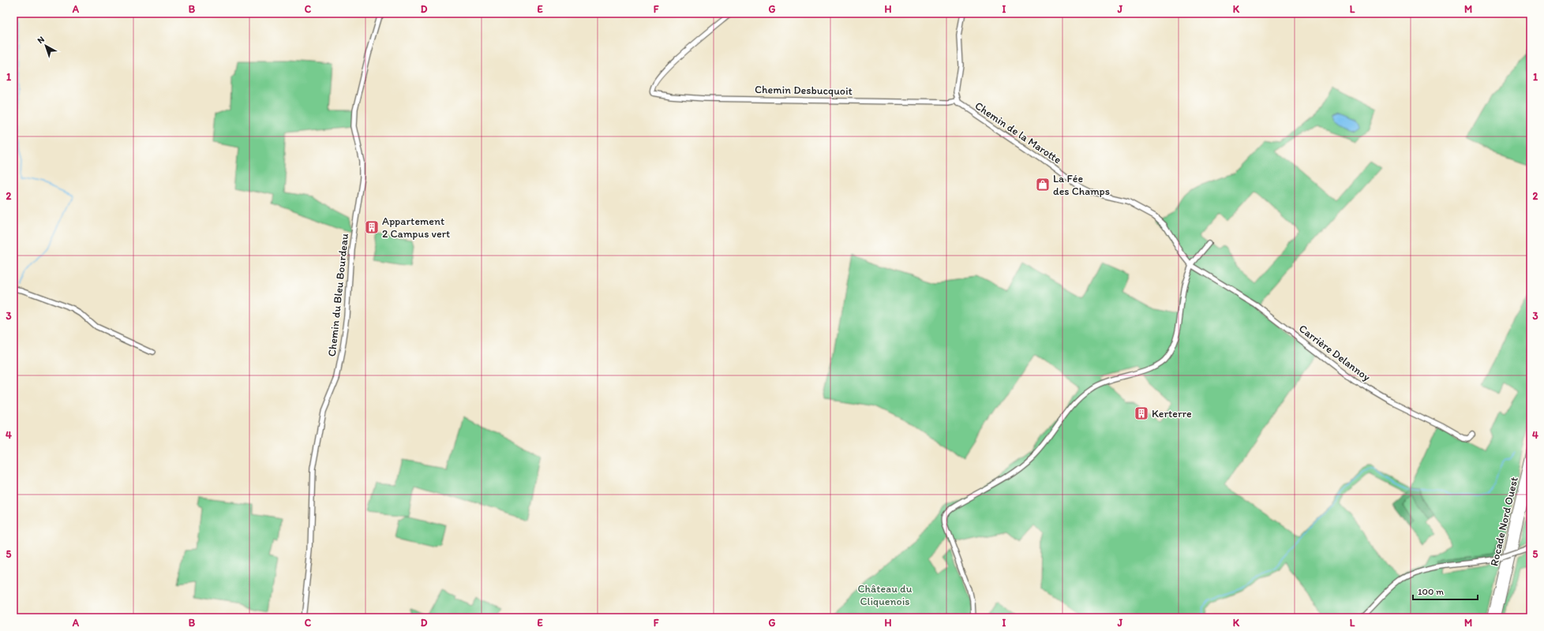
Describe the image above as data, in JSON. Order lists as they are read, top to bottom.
{
  "streets": {
    "highway": ["Rocade Nord Ouest"],
    "street": [
      "Chemin Desbucquoit",
      "Chemin de la Marotte",
      "Chemin du Bleu Bourdeau",
      "Carrière Delannoy"
    ]
  },
  "crossings": [
    ["Chemin Desbucquoit", "Chemin de la Marotte"],
    ["Chemin de la Marotte", "Carrière Delannoy"]
  ],
  "parks": ["Château du Cliquenois"],
  "places": {
    "shop": ["La Fée des Champs"],
    "building": ["Appartement 2 Campus vert", "Kerterre"]
  },
  "scale_bar": "100 m",
  "north": "top left",
  "grid": {
    "columns": [
      "A",
      "B",
      "C",
      "D",
      "E",
      "F",
      "G",
      "H",
      "I",
      "J",
      "K",
      "L",
      "M"
    ],
    "rows": [
      "1",
      "2",
      "3",
      "4",
      "5"
    ]
  }
}
